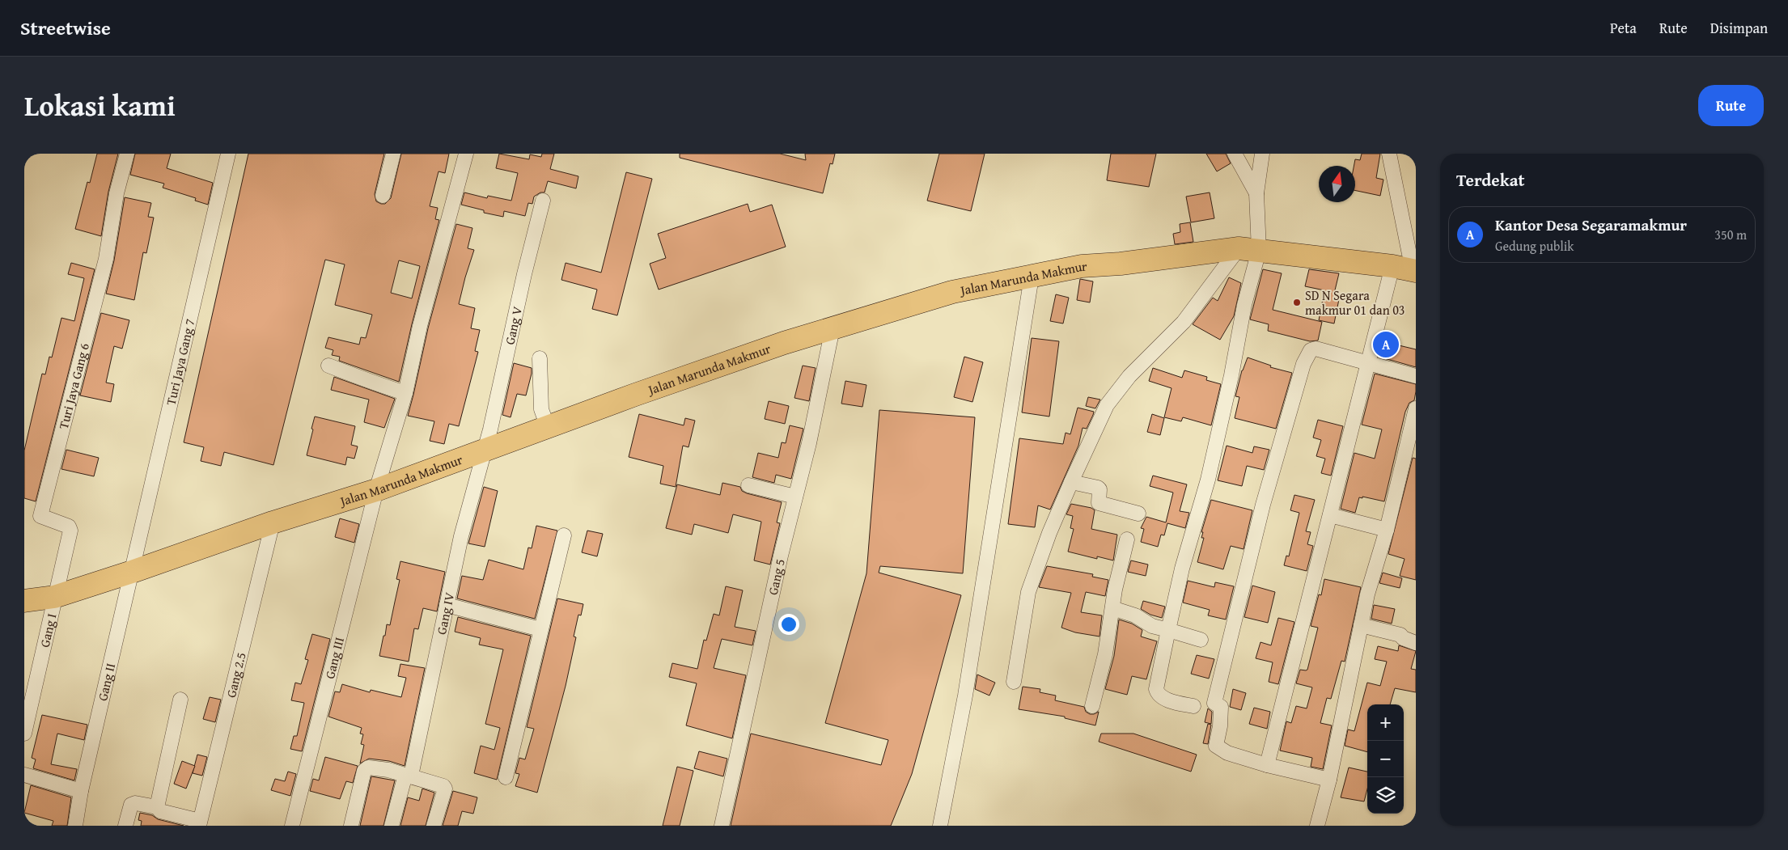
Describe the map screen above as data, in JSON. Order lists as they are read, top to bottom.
{
  "streets": {
    "main road": ["Jalan Marunda Makmur"],
    "street": [
      "Gang V",
      "Turi Jaya Gang 7",
      "Turi Jaya Gang 6",
      "Gang 5",
      "Gang IV",
      "Gang I",
      "Gang III",
      "Gang 2.5",
      "Gang II"
    ]
  },
  "crossings": [
    ["Jalan Marunda Makmur", "Gang V"],
    ["Jalan Marunda Makmur", "Turi Jaya Gang 7"],
    ["Jalan Marunda Makmur", "Turi Jaya Gang 6"],
    ["Jalan Marunda Makmur", "Gang 5"],
    ["Jalan Marunda Makmur", "Gang IV"],
    ["Jalan Marunda Makmur", "Gang I"],
    ["Jalan Marunda Makmur", "Gang III"],
    ["Jalan Marunda Makmur", "Gang 2.5"],
    ["Jalan Marunda Makmur", "Gang II"],
    ["Gang V", "Gang IV"],
    ["Turi Jaya Gang 7", "Gang II"],
    ["Turi Jaya Gang 6", "Gang I"]
  ],
  "places": ["SD N Segara makmur 01 dan 03"],
  "north": "top",
  "page": {
    "header": "Streetwise",
    "nav": ["Peta", "Rute", "Disimpan"],
    "title": "Lokasi kami",
    "buttons": "Rute",
    "heading": "Terdekat",
    "list": [
      {
        "mark": "A",
        "name": "Kantor Desa Segaramakmur",
        "note": "Gedung publik",
        "value": "350 m"
      }
    ],
    "pins": "A",
    "map_buttons": ["+", "−"]
  }
}
